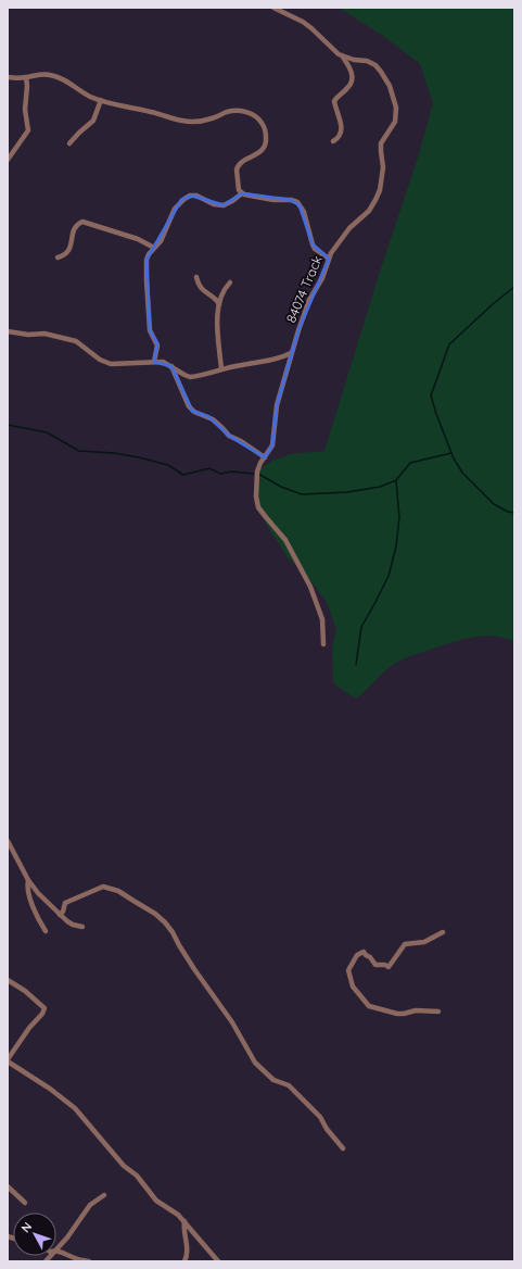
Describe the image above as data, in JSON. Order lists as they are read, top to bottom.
{
  "streets": {
    "street": ["84074 Track"]
  },
  "north": "top left"
}
